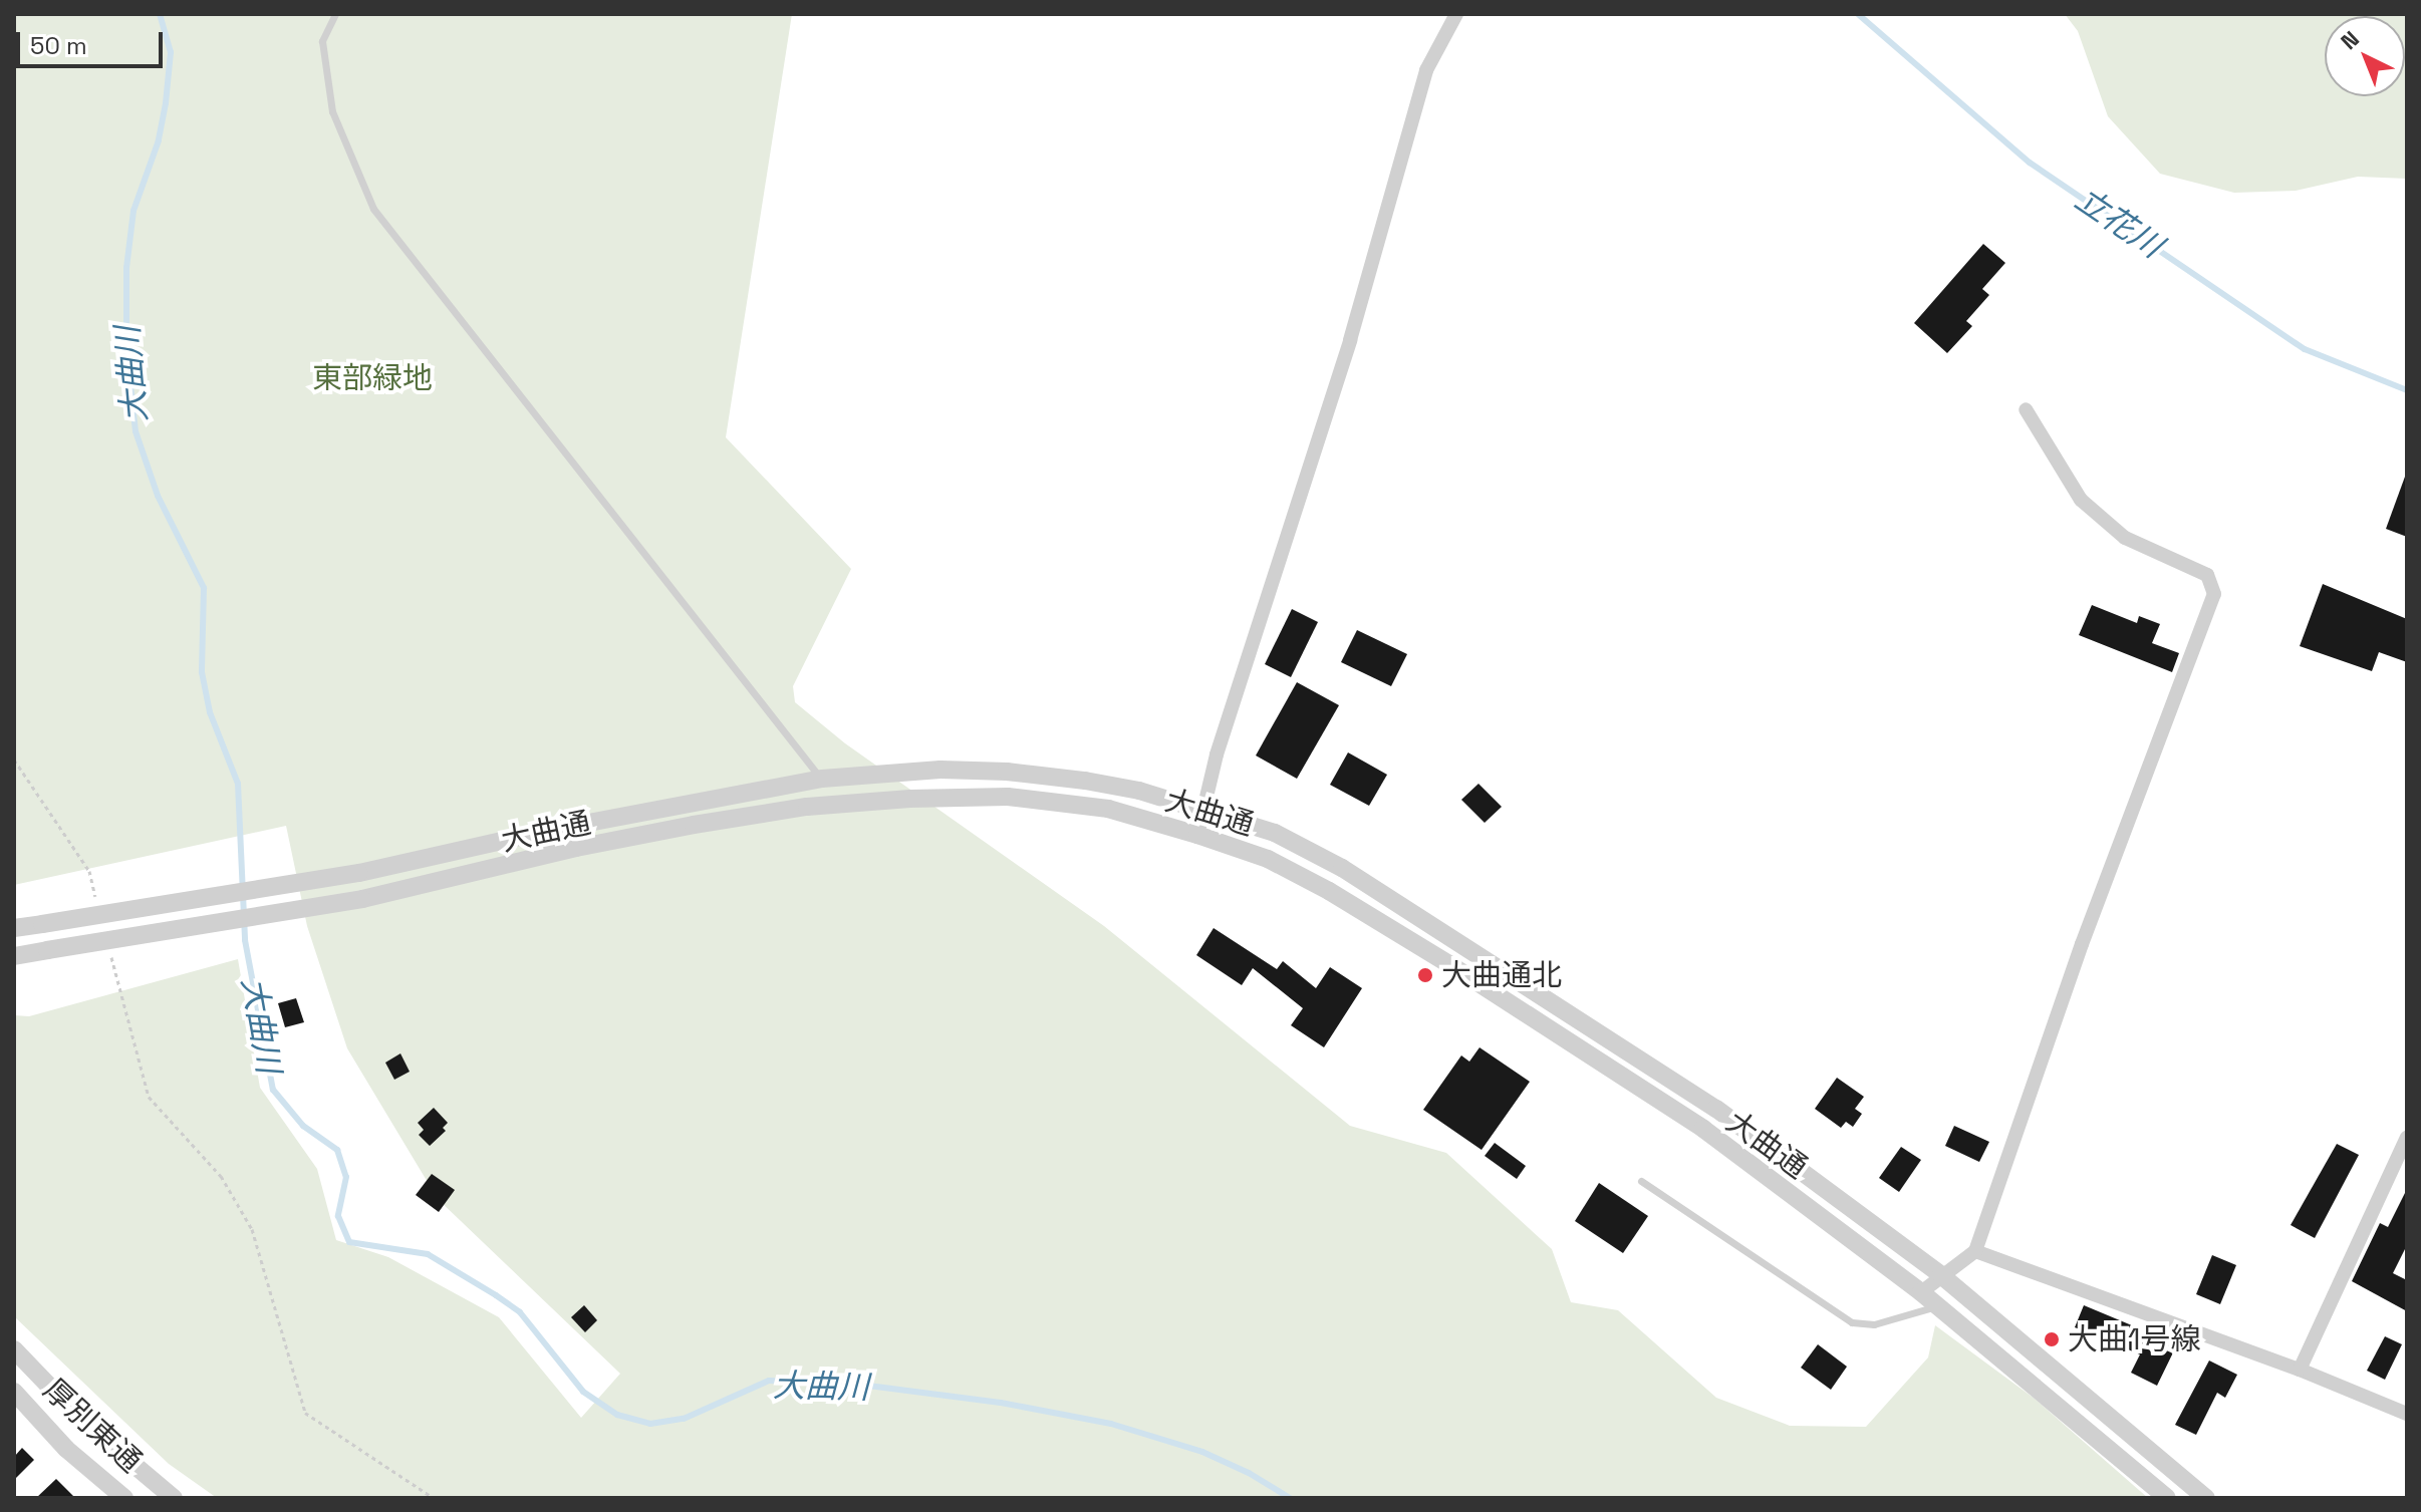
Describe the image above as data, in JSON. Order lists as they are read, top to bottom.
{
  "streets": {
    "street": ["大曲通", "厚別東通"]
  },
  "water": ["立花川", "大曲川"],
  "parks": ["東部緑地"],
  "places": ["大曲通北", "大曲1号線"],
  "scale_bar": "50 m",
  "north": "top left"
}
